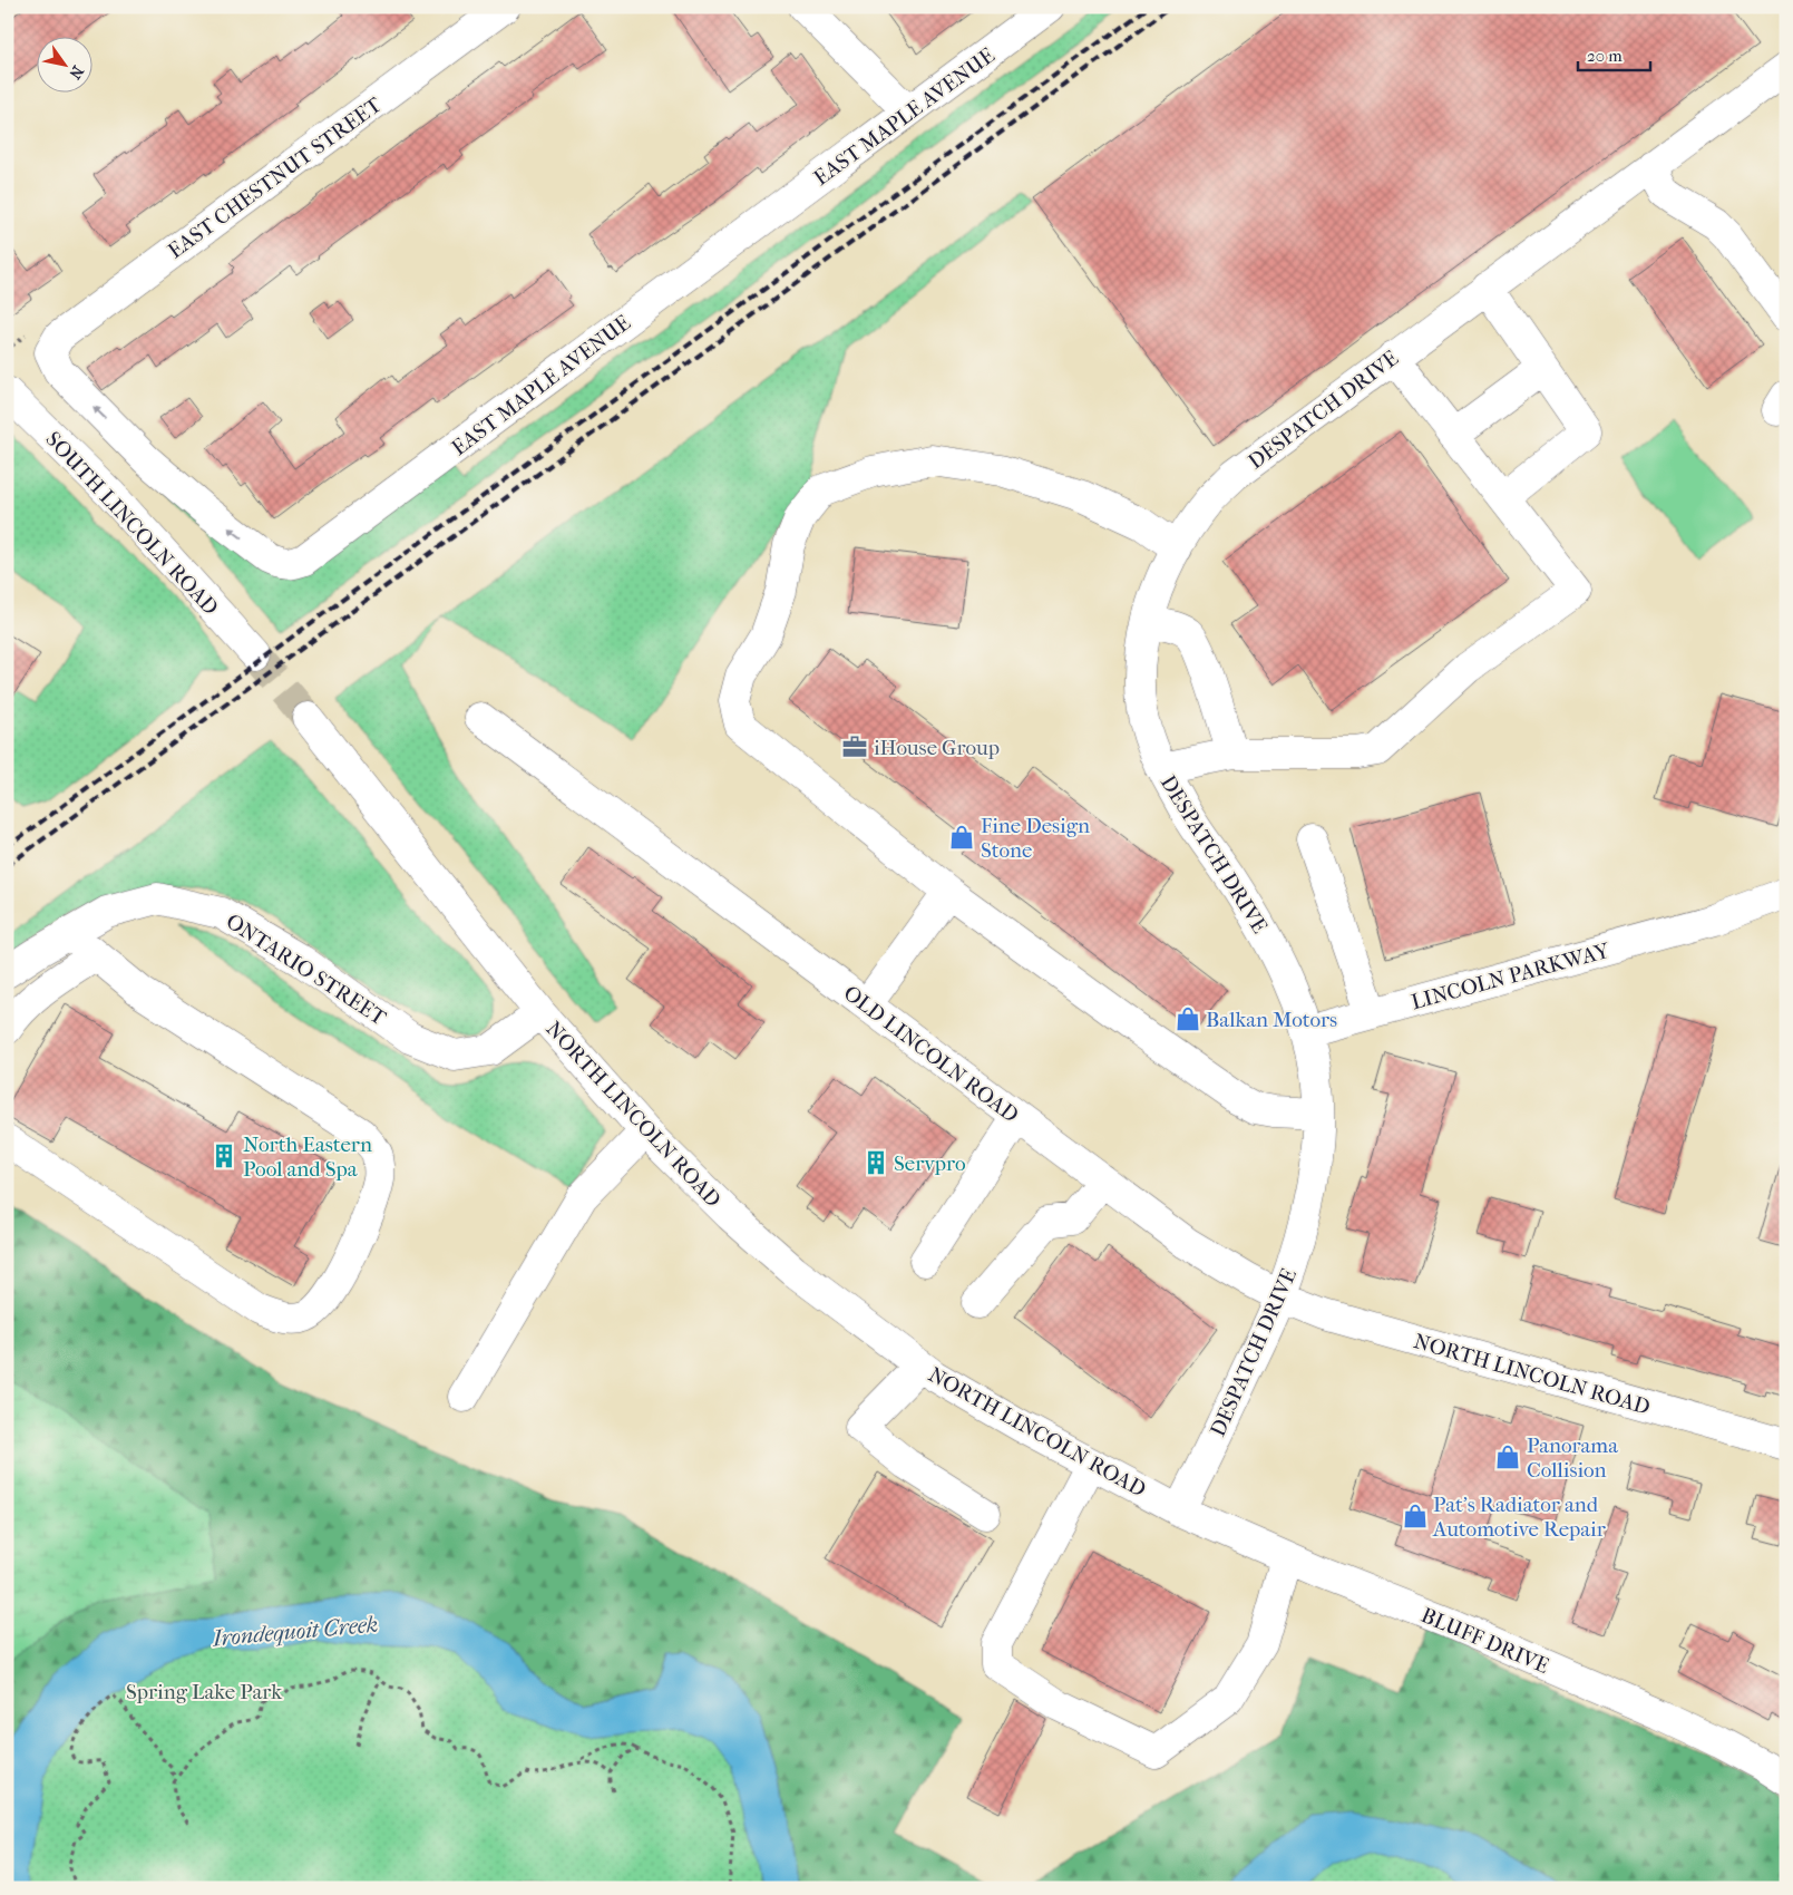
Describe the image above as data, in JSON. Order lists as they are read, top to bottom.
{
  "streets": {
    "street": [
      "EAST MAPLE AVENUE",
      "EAST CHESTNUT STREET",
      "DESPATCH DRIVE",
      "SOUTH LINCOLN ROAD",
      "ONTARIO STREET",
      "LINCOLN PARKWAY",
      "OLD LINCOLN ROAD",
      "NORTH LINCOLN ROAD",
      "BLUFF DRIVE"
    ]
  },
  "crossings": [
    ["EAST MAPLE AVENUE", "EAST CHESTNUT STREET"],
    ["DESPATCH DRIVE", "LINCOLN PARKWAY"],
    ["DESPATCH DRIVE", "OLD LINCOLN ROAD"],
    ["DESPATCH DRIVE", "NORTH LINCOLN ROAD"],
    ["DESPATCH DRIVE", "BLUFF DRIVE"],
    ["ONTARIO STREET", "NORTH LINCOLN ROAD"],
    ["OLD LINCOLN ROAD", "NORTH LINCOLN ROAD"],
    ["NORTH LINCOLN ROAD", "BLUFF DRIVE"]
  ],
  "one_way": ["EAST MAPLE AVENUE"],
  "water": ["Irondequoit Creek"],
  "parks": ["Spring Lake Park"],
  "places": {
    "office": ["iHouse Group"],
    "shop": [
      "Fine Design Stone",
      "Balkan Motors",
      "Panorama Collision",
      "Pat's Radiator and Automotive Repair"
    ],
    "building": ["North Eastern Pool and Spa", "Servpro"]
  },
  "scale_bar": "20 m",
  "north": "bottom right"
}
